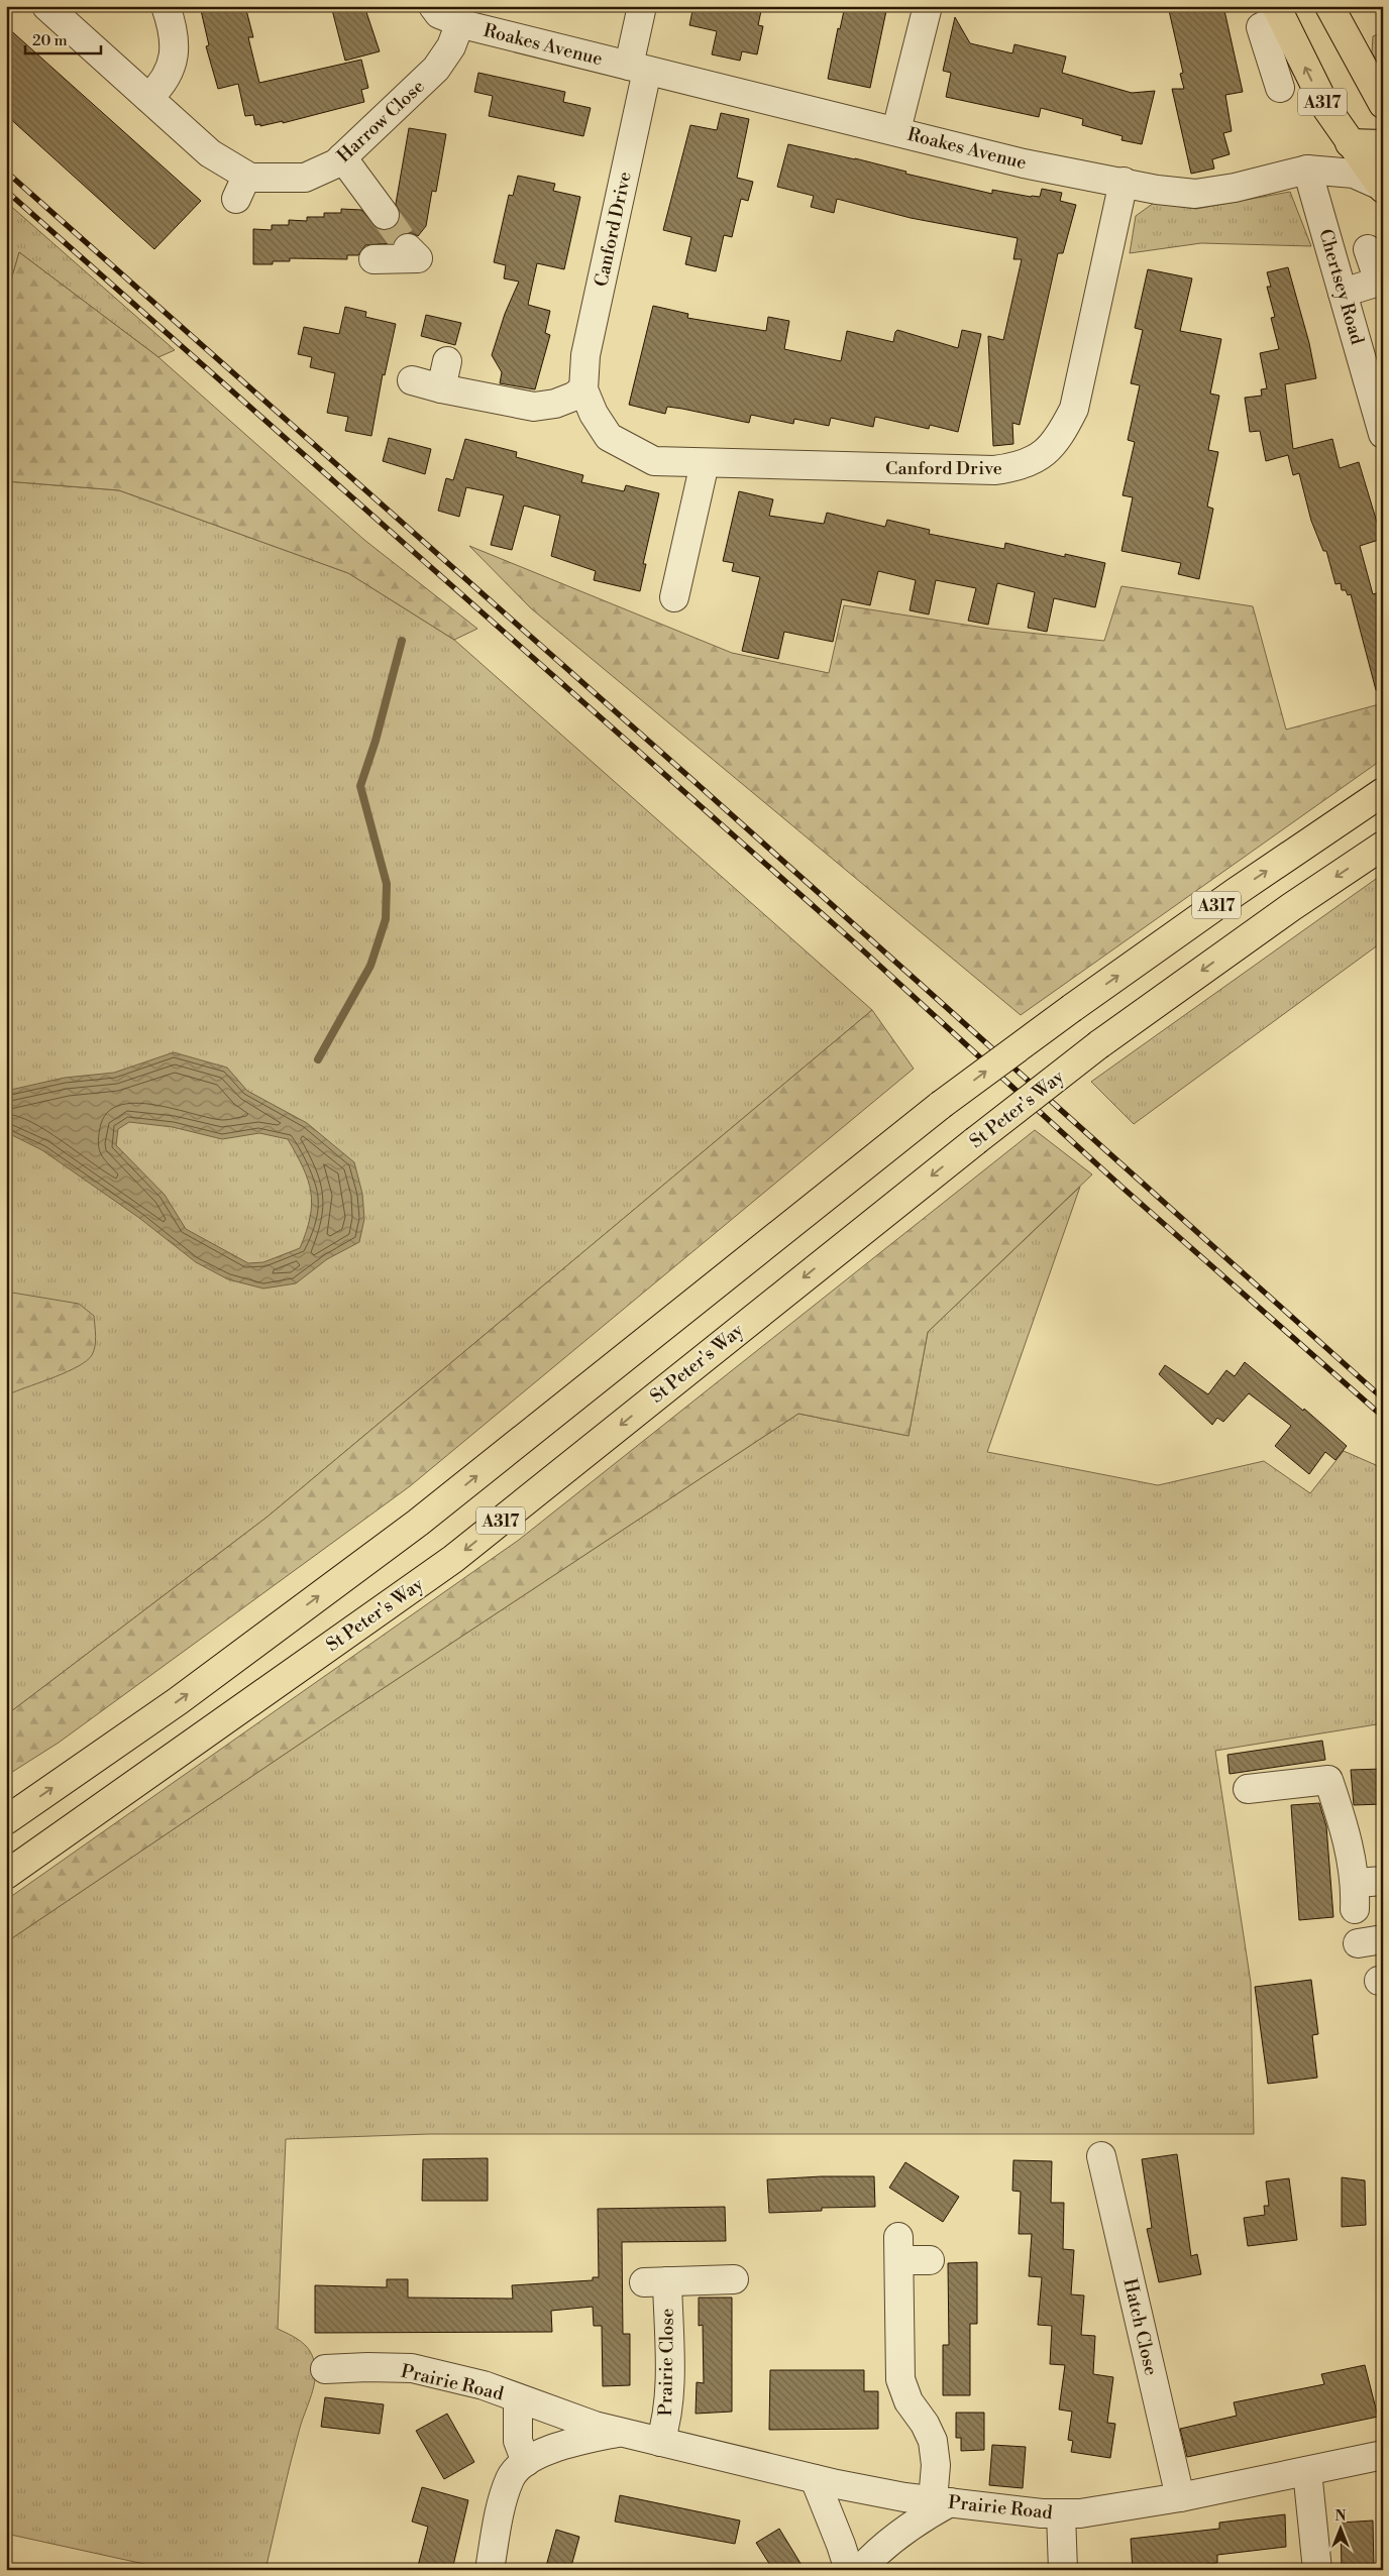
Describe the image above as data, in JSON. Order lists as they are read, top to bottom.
{
  "streets": {
    "main road": ["A317", "St Peter's Way"],
    "street": [
      "Roakes Avenue",
      "Harrow Close",
      "Canford Drive",
      "Chertsey Road",
      "Hatch Close",
      "Prairie Close",
      "Prairie Road"
    ]
  },
  "crossings": [
    ["Roakes Avenue", "A317"],
    ["Roakes Avenue", "Harrow Close"],
    ["Roakes Avenue", "Canford Drive"],
    ["Roakes Avenue", "Chertsey Road"],
    ["Hatch Close", "Prairie Road"],
    ["Prairie Close", "Prairie Road"]
  ],
  "scale_bar": "20 m",
  "north": "top"
}
